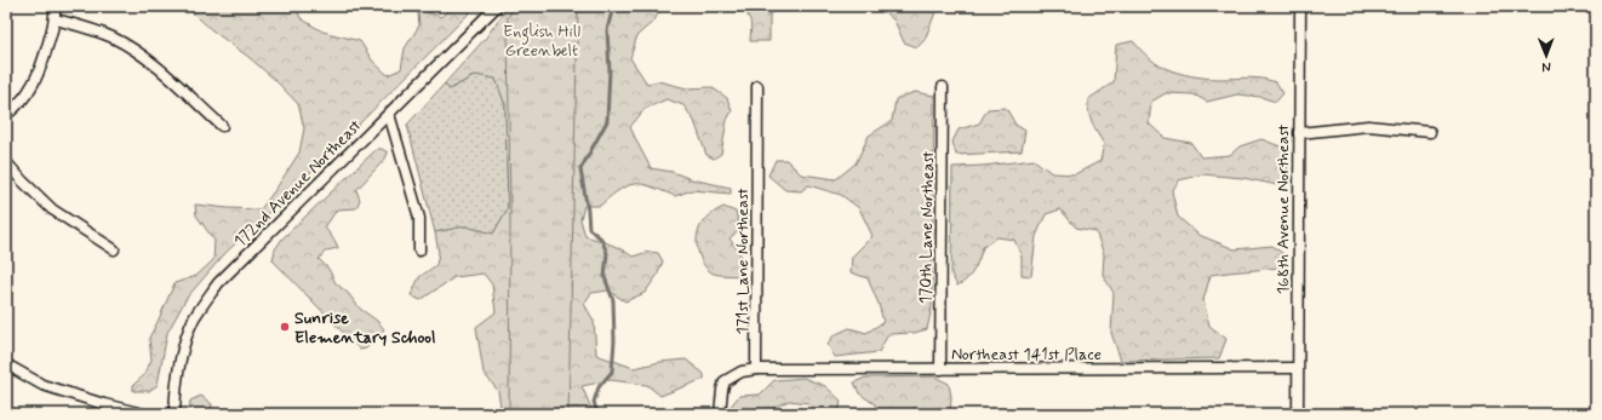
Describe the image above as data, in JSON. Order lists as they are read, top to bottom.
{
  "streets": {
    "street": [
      "172nd Avenue Northeast",
      "168th Avenue Northeast",
      "170th Lane Northeast",
      "171st Lane Northeast",
      "Northeast 141st Place"
    ]
  },
  "crossings": [
    ["168th Avenue Northeast", "Northeast 141st Place"],
    ["170th Lane Northeast", "Northeast 141st Place"],
    ["171st Lane Northeast", "Northeast 141st Place"]
  ],
  "parks": ["English Hill Greenbelt"],
  "places": ["Sunrise Elementary School"],
  "north": "bottom"
}
